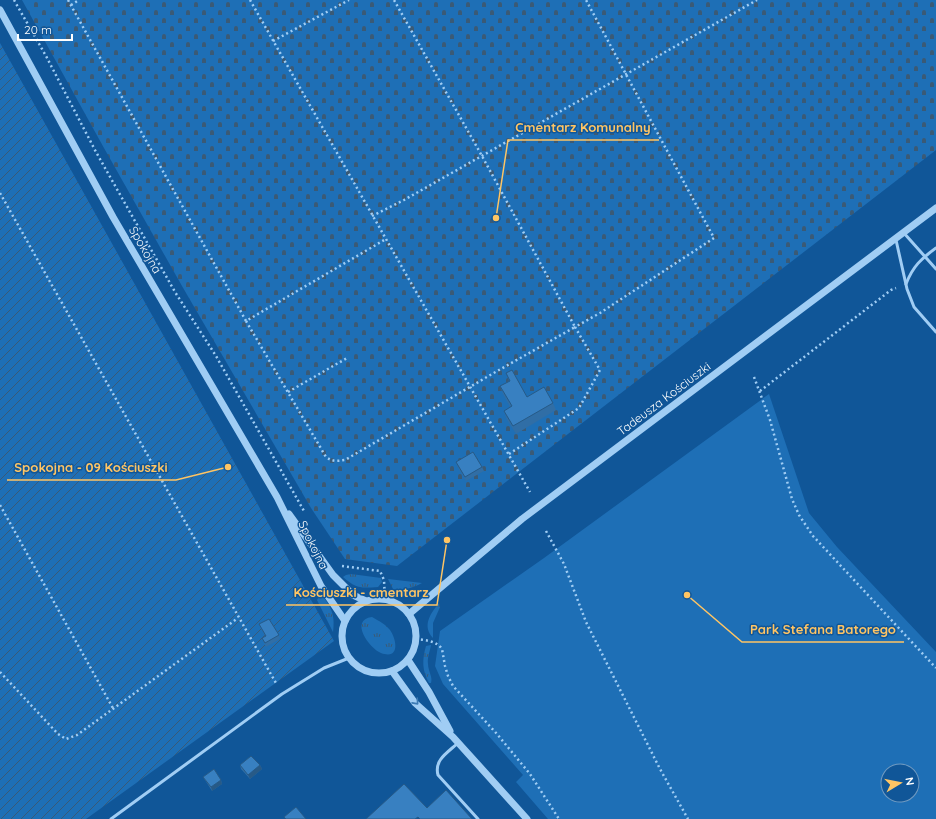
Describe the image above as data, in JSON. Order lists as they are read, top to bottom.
{
  "streets": {
    "street": ["Spokojna", "Tadeusza Kościuszki"]
  },
  "crossings": [
    ["Spokojna", "Tadeusza Kościuszki"]
  ],
  "places": [
    "Cmentarz Komunalny",
    "Spokojna - 09 Kościuszki",
    "Kościuszki - cmentarz",
    "Park Stefana Batorego"
  ],
  "scale_bar": "20 m",
  "north": "right"
}
